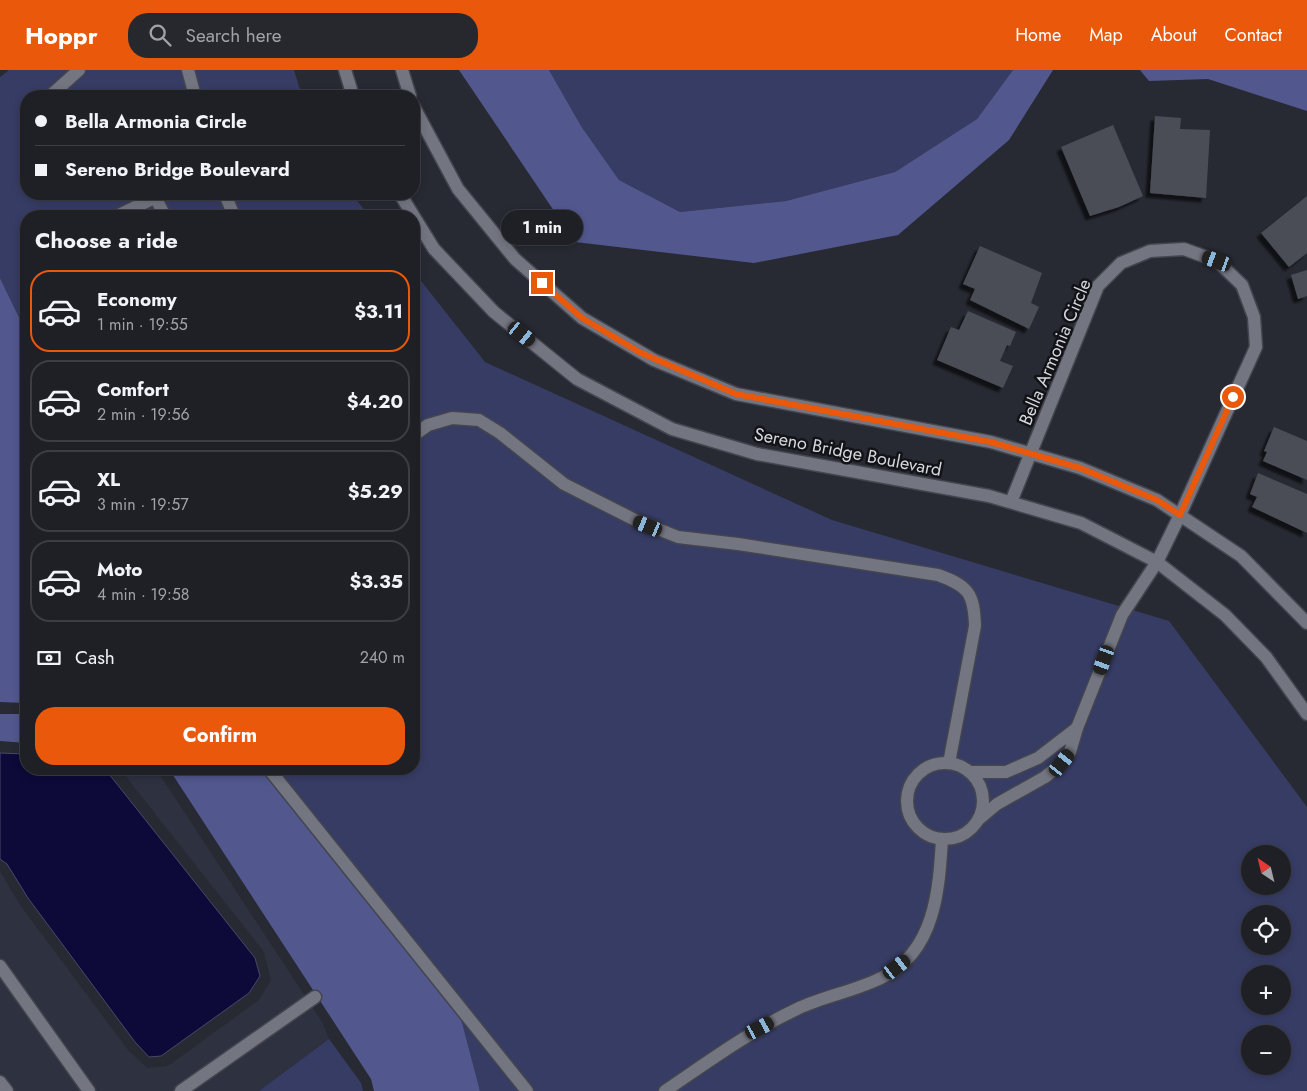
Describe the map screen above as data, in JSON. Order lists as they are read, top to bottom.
{
  "streets": {
    "street": ["Bella Armonia Circle", "Sereno Bridge Boulevard"]
  },
  "crossings": [
    ["Bella Armonia Circle", "Sereno Bridge Boulevard"]
  ],
  "north": "top left",
  "page": {
    "header": "Hoppr",
    "search": "Search here",
    "nav": [
      "Home",
      "Map",
      "About",
      "Contact"
    ],
    "banner": ["Bella Armonia Circle", "Sereno Bridge Boulevard"],
    "bubble": "1 min",
    "heading": "Choose a ride",
    "list": [
      {
        "name": "Economy",
        "note": "1 min · 19:55",
        "value": "$3.11"
      },
      {
        "name": "Comfort",
        "note": "2 min · 19:56",
        "value": "$4.20"
      },
      {
        "name": "XL",
        "note": "3 min · 19:57",
        "value": "$5.29"
      },
      {
        "name": "Moto",
        "note": "4 min · 19:58",
        "value": "$3.35"
      }
    ],
    "pay": ["Cash", "240 m"],
    "buttons": "Confirm",
    "map_buttons": ["+", "−"]
  }
}
